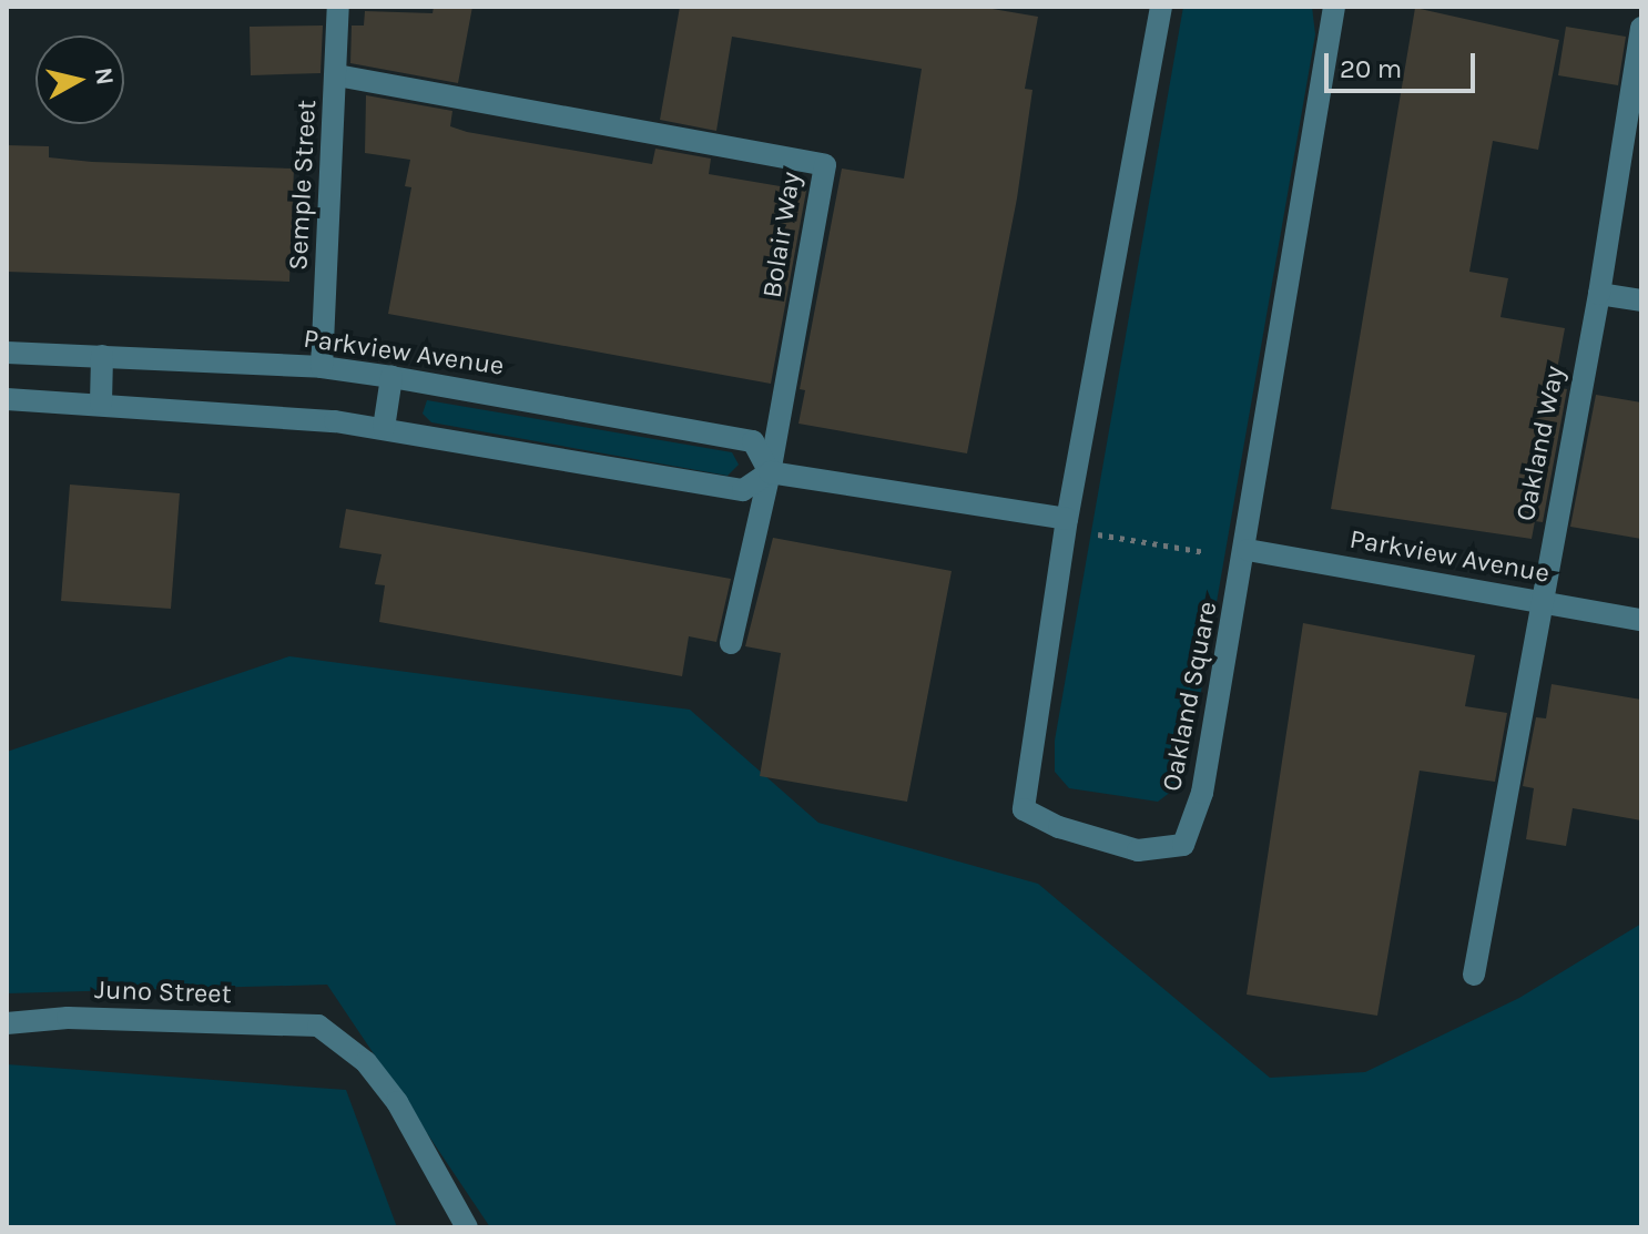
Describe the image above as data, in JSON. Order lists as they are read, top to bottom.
{
  "streets": {
    "street": [
      "Semple Street",
      "Bolair Way",
      "Parkview Avenue",
      "Oakland Way",
      "Oakland Square",
      "Juno Street"
    ]
  },
  "crossings": [
    ["Semple Street", "Bolair Way"],
    ["Semple Street", "Parkview Avenue"],
    ["Bolair Way", "Parkview Avenue"],
    ["Parkview Avenue", "Oakland Way"],
    ["Parkview Avenue", "Oakland Square"]
  ],
  "scale_bar": "20 m",
  "north": "right"
}
